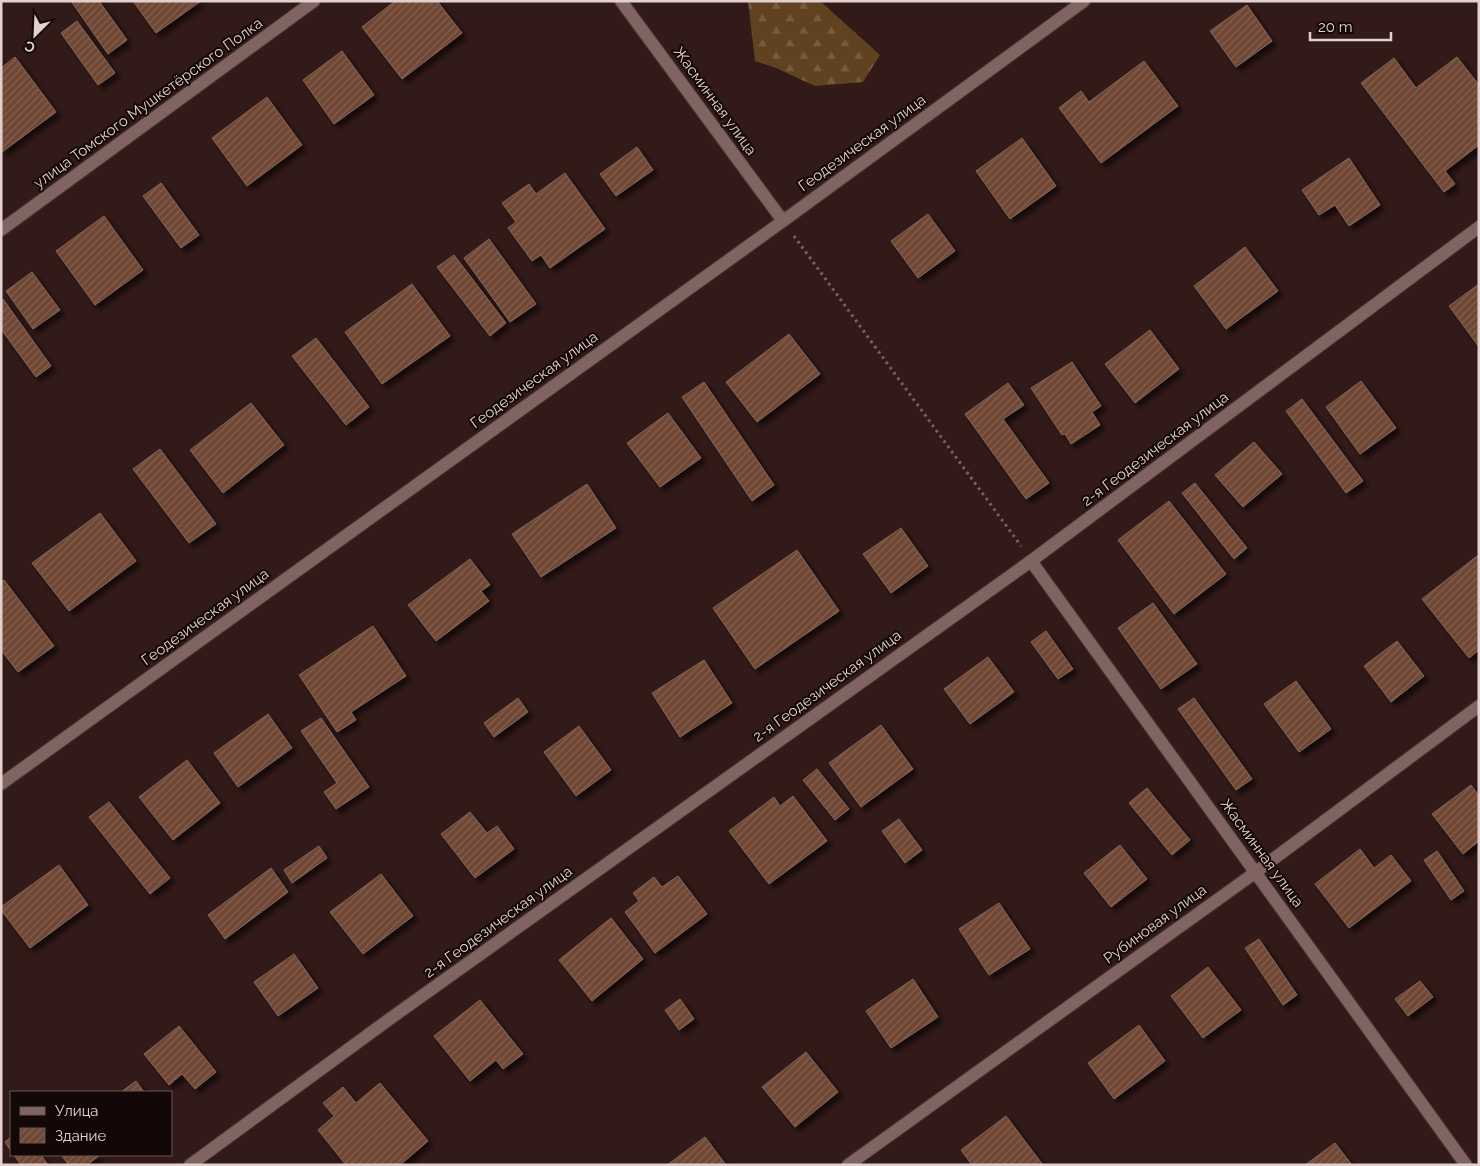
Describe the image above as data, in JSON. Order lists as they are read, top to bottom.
{
  "streets": {
    "street": [
      "Жасминная улица",
      "улица Томского Мушкетёрского Полка",
      "Геодезическая улица",
      "2-я Геодезическая улица",
      "Рубиновая улица"
    ]
  },
  "crossings": [
    ["Жасминная улица", "Геодезическая улица"],
    ["Жасминная улица", "2-я Геодезическая улица"],
    ["Жасминная улица", "Рубиновая улица"]
  ],
  "legend": ["Улица", "Здание"],
  "scale_bar": "20 m",
  "north": "bottom left"
}
